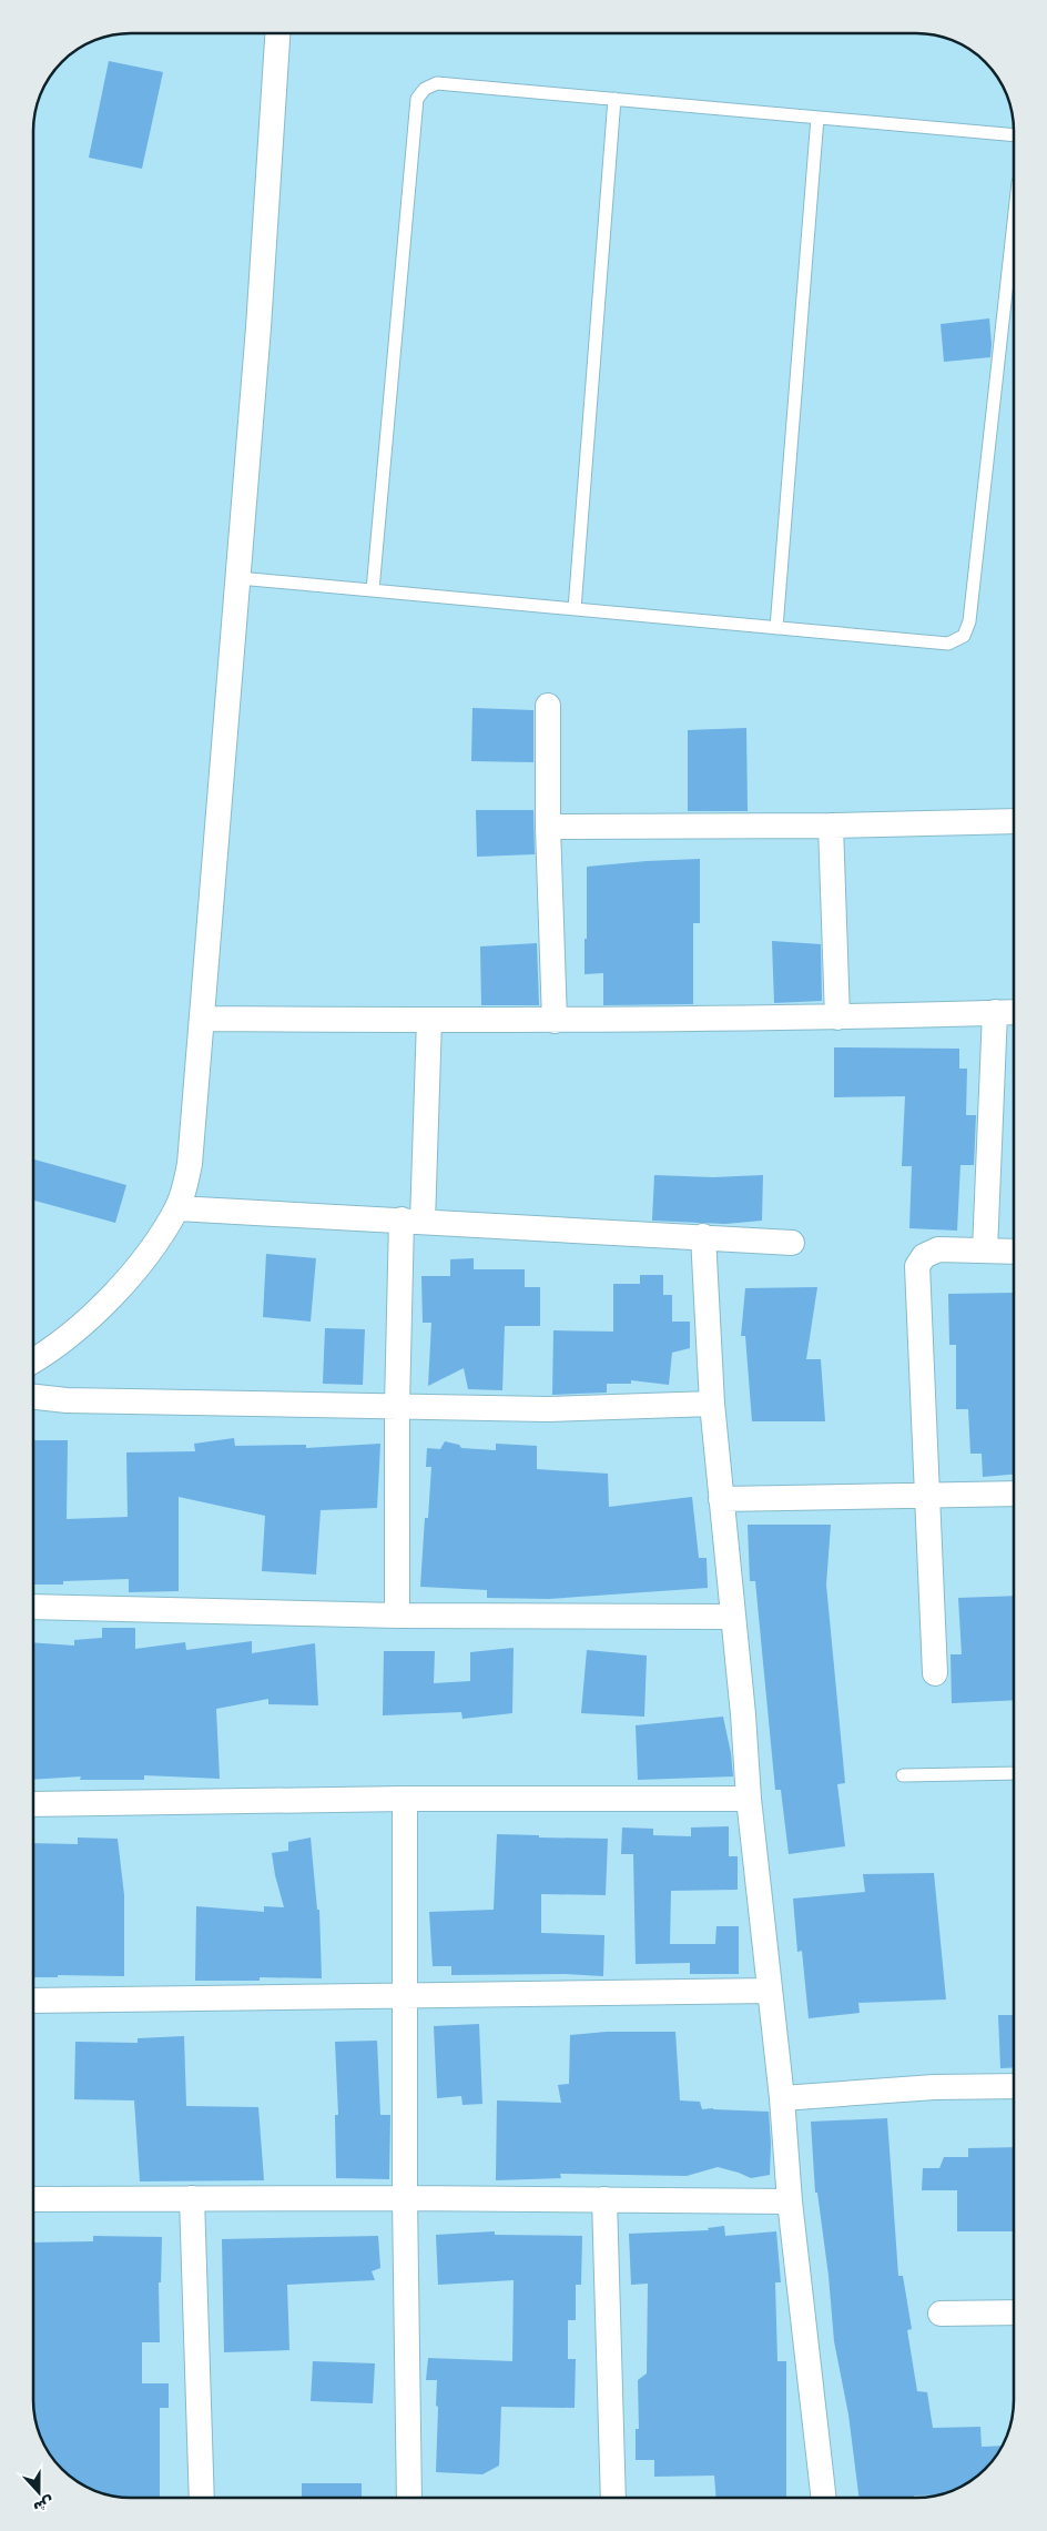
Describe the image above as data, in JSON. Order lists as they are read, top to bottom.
{
  "north": "bottom"
}
